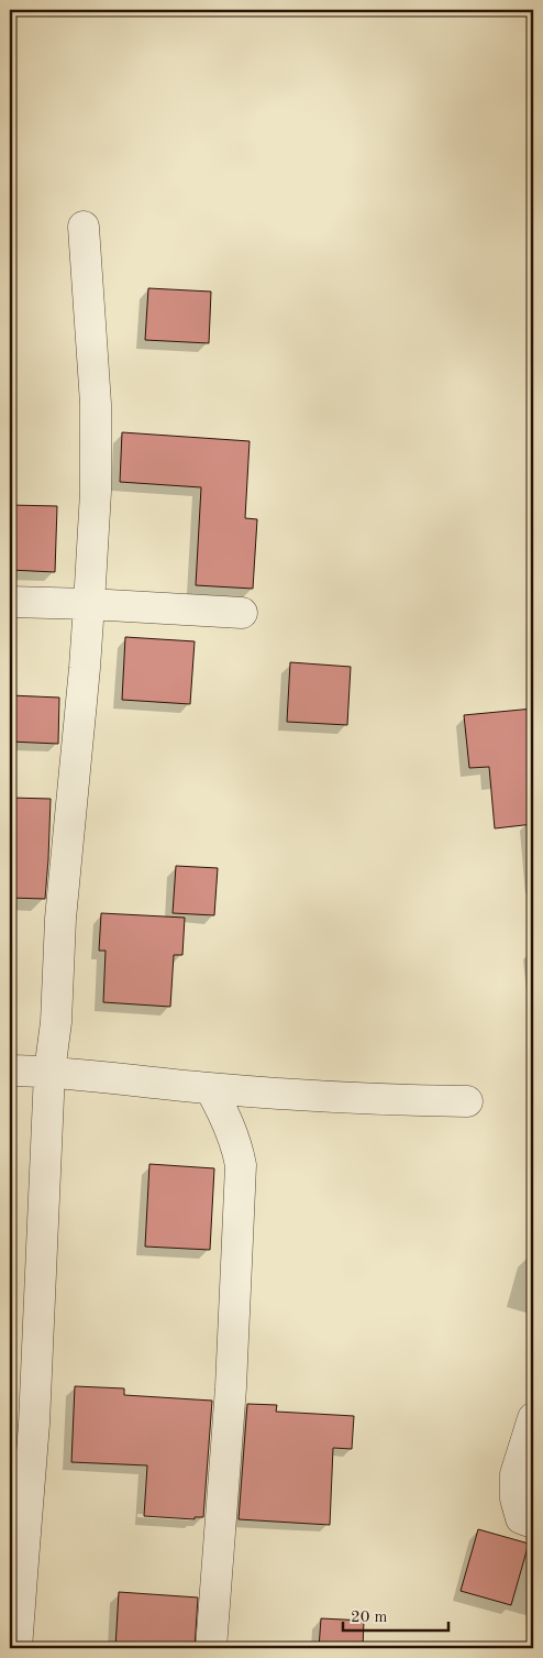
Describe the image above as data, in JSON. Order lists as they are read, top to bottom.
{
  "scale_bar": "20 m"
}
